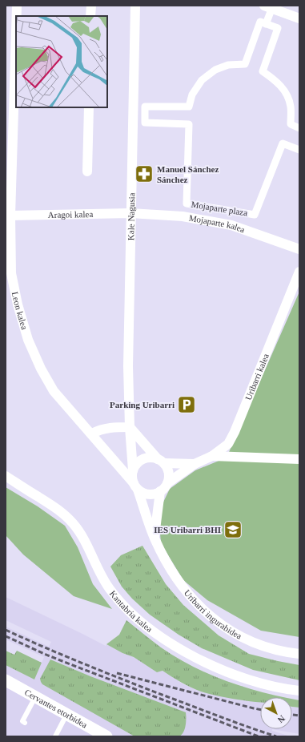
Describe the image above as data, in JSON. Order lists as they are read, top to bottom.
{
  "streets": {
    "street": [
      "Mojaparte plaza",
      "Aragoi kalea",
      "Kale Nagusia",
      "Mojaparte kalea",
      "Leon kalea",
      "Uribarri kalea",
      "Kantabria kalea",
      "Uribarri ingurabidea",
      "Cervantes etorbidea"
    ]
  },
  "crossings": [
    ["Aragoi kalea", "Kale Nagusia"],
    ["Aragoi kalea", "Mojaparte kalea"],
    ["Aragoi kalea", "Leon kalea"],
    ["Kale Nagusia", "Mojaparte kalea"],
    ["Kale Nagusia", "Leon kalea"],
    ["Kale Nagusia", "Uribarri kalea"],
    ["Kale Nagusia", "Uribarri ingurabidea"],
    ["Leon kalea", "Uribarri kalea"],
    ["Leon kalea", "Uribarri ingurabidea"],
    ["Uribarri kalea", "Uribarri ingurabidea"]
  ],
  "places": {
    "pharmacy": ["Manuel Sánchez Sánchez"],
    "parking": ["Parking Uribarri"],
    "school or university": ["IES Uribarri BHI"]
  },
  "north": "bottom right"
}
